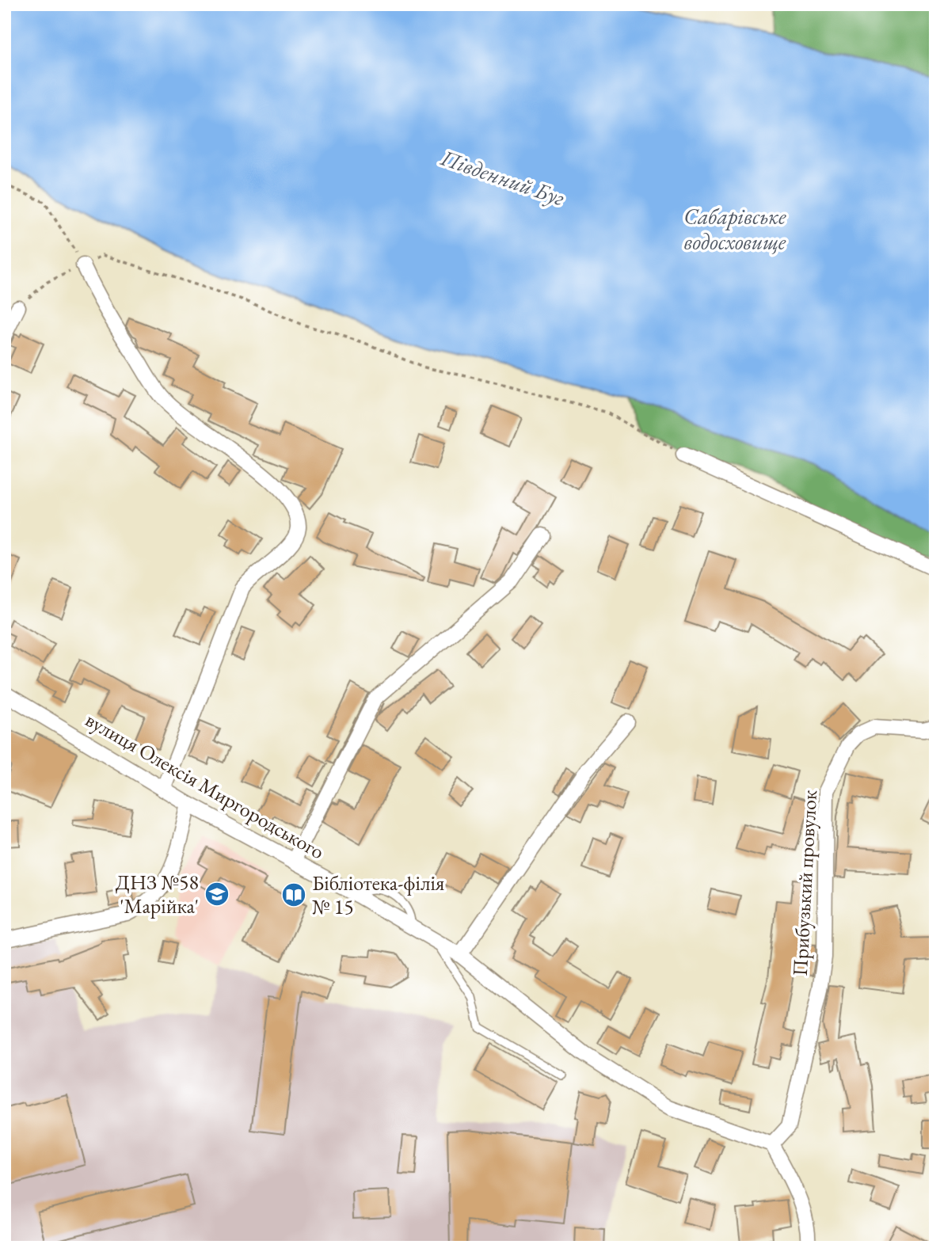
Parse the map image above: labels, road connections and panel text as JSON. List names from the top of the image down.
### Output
{
  "streets": {
    "street": ["вулиця Олексія Миргородського", "Прибузький провулок"]
  },
  "crossings": [
    ["вулиця Олексія Миргородського", "Прибузький провулок"]
  ],
  "water": ["Південний Буг", "Сабарівське водосховище"],
  "places": {
    "school or university": ["ДНЗ №58 'Марійка'"],
    "library": ["Бібліотека-філія № 15"]
  }
}
